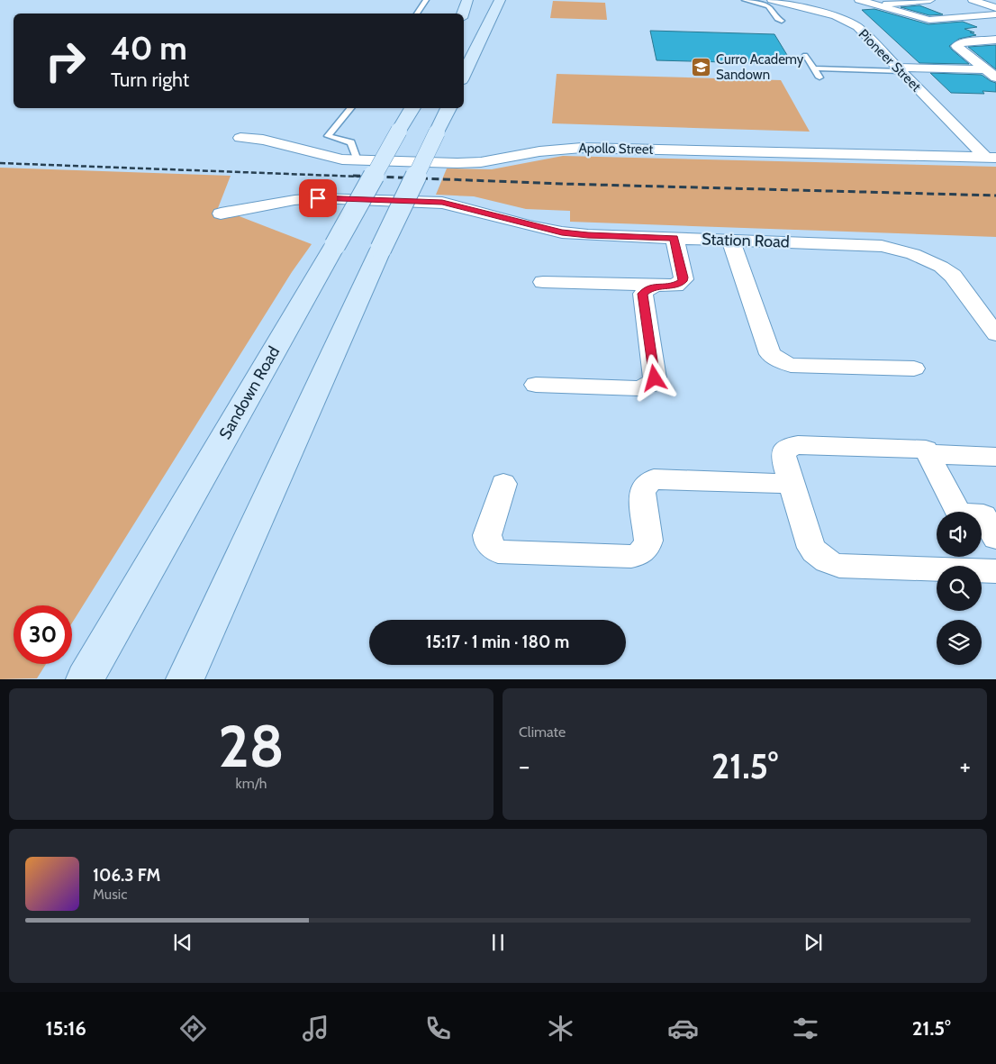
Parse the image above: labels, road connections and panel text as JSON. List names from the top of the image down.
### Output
{
  "streets": {
    "main road": ["Sandown Road"],
    "street": ["Pioneer Street", "Apollo Street", "Station Road"]
  },
  "crossings": [
    ["Pioneer Street", "Apollo Street"]
  ],
  "places": {
    "school or university": ["Curro Academy Sandown"]
  },
  "page": {
    "turn": ["40 m", "Turn right"],
    "limit": "30",
    "trip": "15:17 · 1 min · 180 m",
    "tile": [
      ["28", "km/h"],
      "Climate"
    ],
    "heat": ["−", "21.5°", "+"],
    "song": ["106.3 FM", "Music"],
    "tabs": ["15:16", "21.5°"]
  }
}
